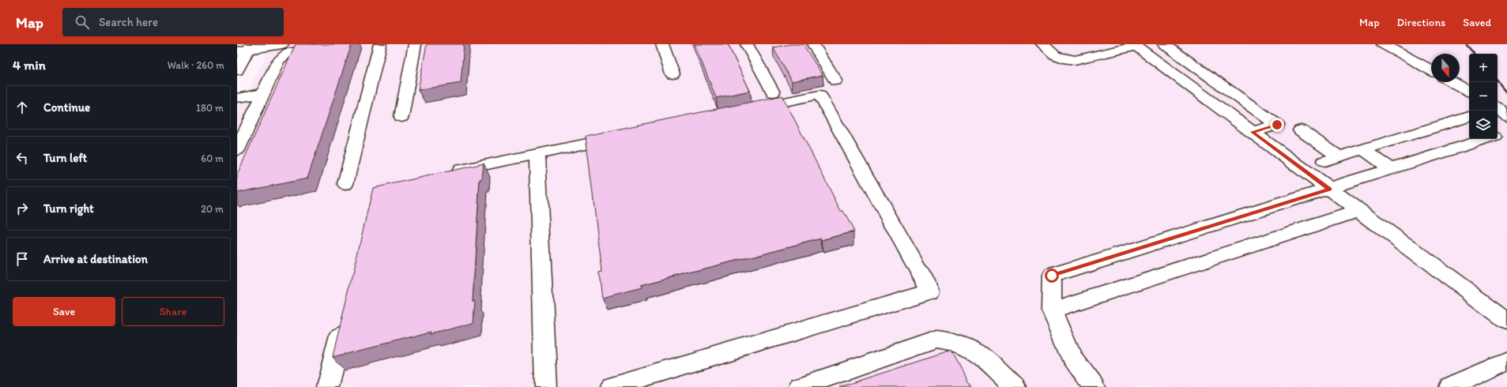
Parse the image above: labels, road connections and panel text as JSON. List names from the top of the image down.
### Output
{
  "north": "bottom",
  "page": {
    "header": "Map",
    "search": "Search here",
    "nav": ["Map", "Directions", "Saved"],
    "heading": ["4 min", "Walk · 260 m"],
    "map_buttons": ["+", "−"],
    "list": [
      ["Continue", "180 m"],
      ["Turn left", "60 m"],
      ["Turn right", "20 m"],
      "Arrive at destination"
    ],
    "buttons": ["Save", "Share"]
  }
}
